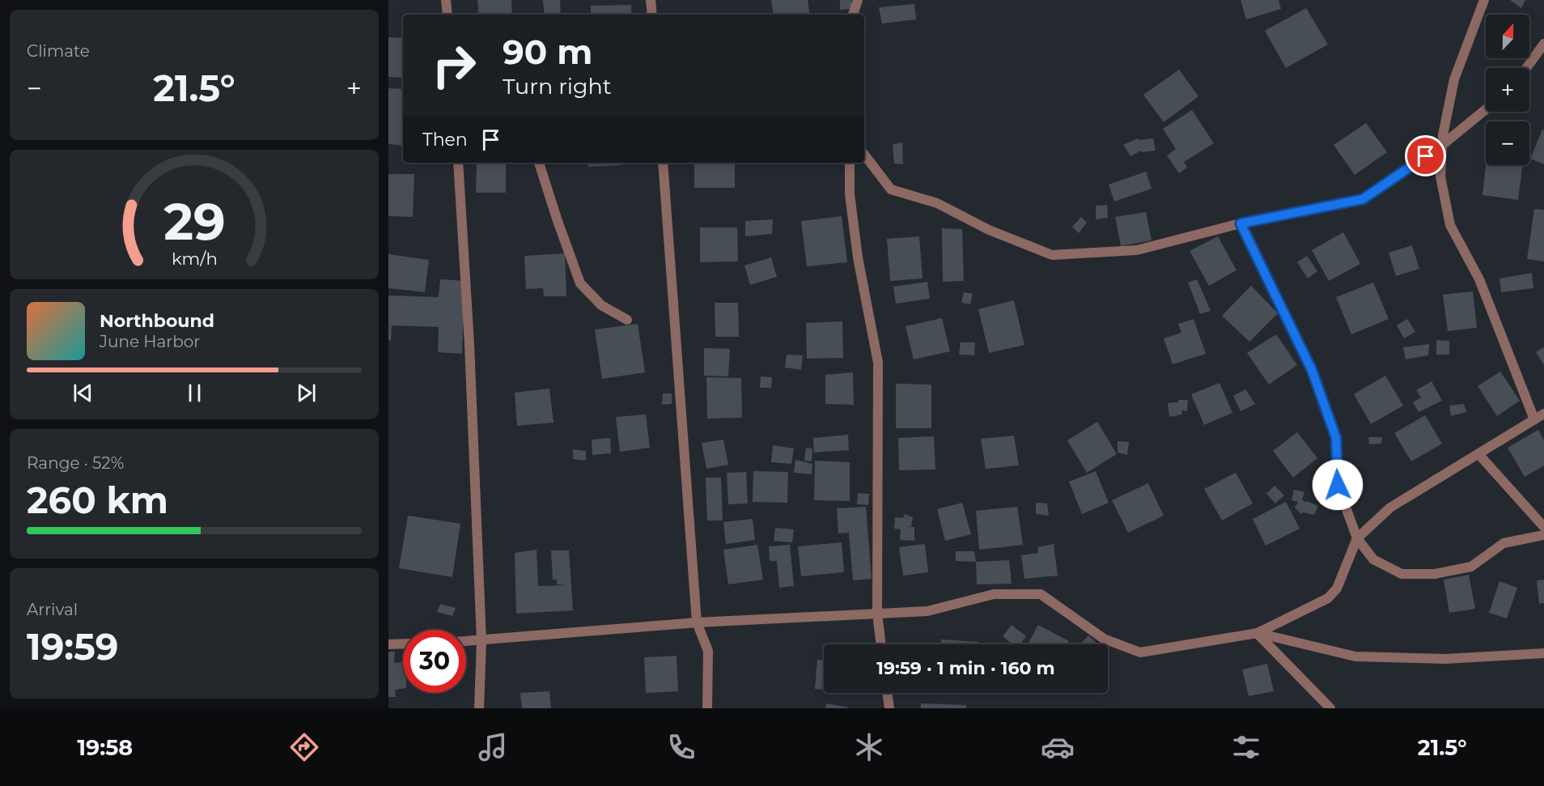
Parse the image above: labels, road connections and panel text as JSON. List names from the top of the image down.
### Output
{
  "north": "top",
  "page": {
    "tile": [
      "Climate",
      ["Range · 52%", "260 km"],
      ["Arrival", "19:59"]
    ],
    "map_buttons": ["+", "−"],
    "turn": ["90 m", "Turn right"],
    "heat": ["−", "21.5°", "+"],
    "then": "Then",
    "song": ["Northbound", "June Harbor"],
    "limit": "30",
    "trip": "19:59 · 1 min · 160 m",
    "tabs": ["19:58", "21.5°"],
    "gauge": ["29", "km/h"]
  }
}
